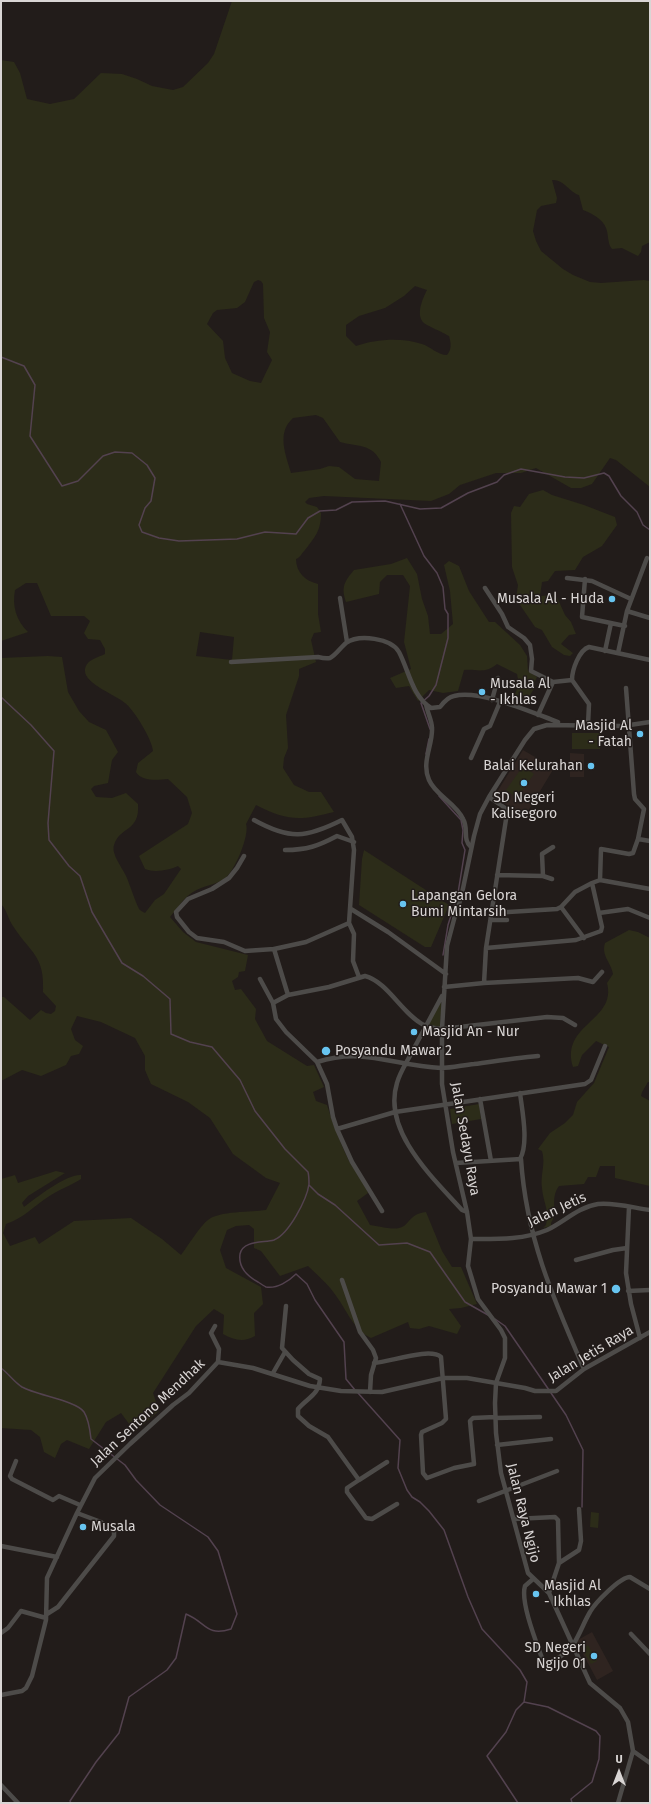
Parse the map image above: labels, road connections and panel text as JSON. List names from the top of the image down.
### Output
{
  "streets": {
    "street": [
      "Jalan Sedayu Raya",
      "Jalan Jetis",
      "Jalan Jetis Raya",
      "Jalan Sentono Mendhak",
      "Jalan Raya Ngijo"
    ]
  },
  "crossings": [
    ["Jalan Sedayu Raya", "Jalan Jetis"],
    ["Jalan Sedayu Raya", "Jalan Jetis Raya"],
    ["Jalan Sedayu Raya", "Jalan Raya Ngijo"],
    ["Jalan Jetis Raya", "Jalan Sentono Mendhak"],
    ["Jalan Jetis Raya", "Jalan Raya Ngijo"]
  ],
  "places": [
    "Musala Al - Huda",
    "Musala Al - Ikhlas",
    "Masjid Al - Fatah",
    "Balai Kelurahan",
    "SD Negeri Kalisegoro",
    "Lapangan Gelora Bumi Mintarsih",
    "Masjid An - Nur",
    "Posyandu Mawar 2",
    "Posyandu Mawar 1",
    "Musala",
    "Masjid Al - Ikhlas",
    "SD Negeri Ngijo 01"
  ],
  "north": "top"
}
